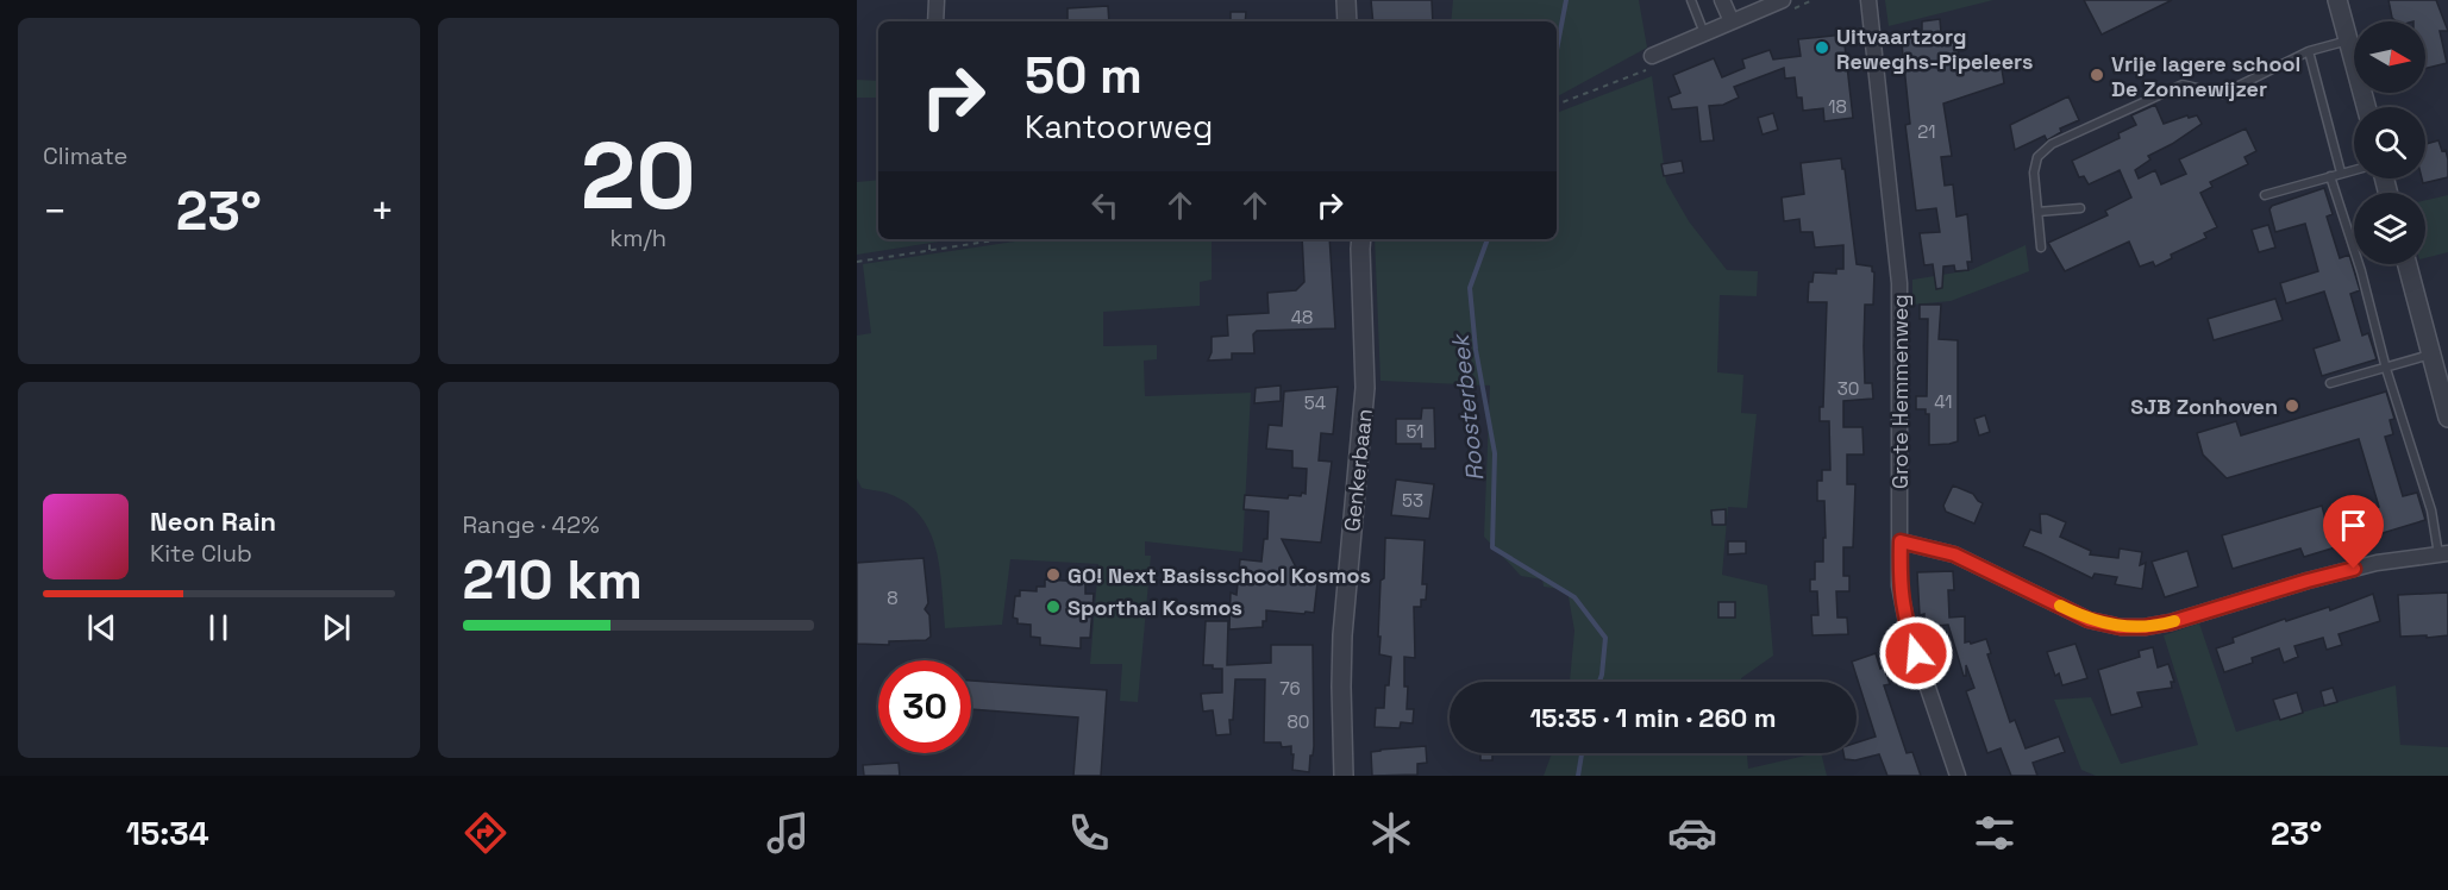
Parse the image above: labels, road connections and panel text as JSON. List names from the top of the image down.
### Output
{
  "streets": {
    "street": ["Grote Hemmenweg", "Genkerbaan"]
  },
  "water": ["Roosterbeek"],
  "places": [
    "Uitvaartzorg Reweghs-Pipeleers",
    "Vrije lagere school De Zonnewijzer",
    "SJB Zonhoven",
    "GO! Next Basisschool Kosmos",
    "Sporthal Kosmos"
  ],
  "house_numbers": [
    "18",
    "21",
    "48",
    "30",
    "41",
    "54",
    "51",
    "53",
    "8",
    "76",
    "80"
  ],
  "north": "right",
  "page": {
    "tile": [
      "Climate",
      ["20", "km/h"],
      ["Range · 42%", "210 km"]
    ],
    "turn": ["50 m", "Kantoorweg"],
    "heat": ["−", "23°", "+"],
    "song": ["Neon Rain", "Kite Club"],
    "limit": "30",
    "trip": "15:35 · 1 min · 260 m",
    "tabs": ["15:34", "23°"]
  }
}
